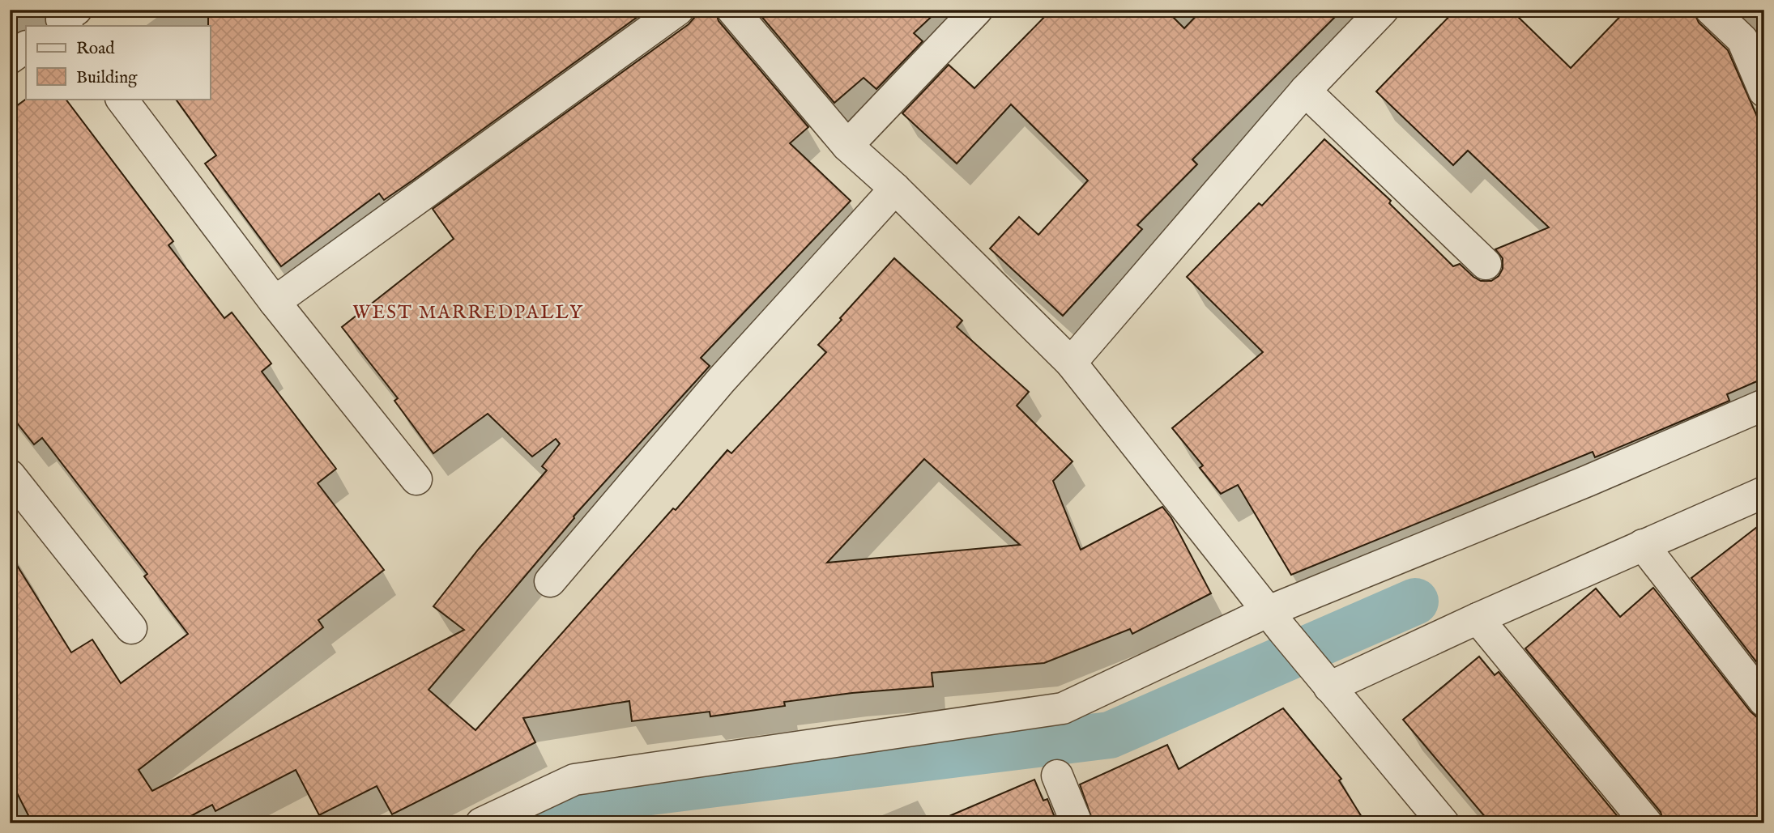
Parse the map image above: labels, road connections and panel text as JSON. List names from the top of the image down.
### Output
{
  "districts": ["WEST MARREDPALLY"],
  "legend": ["Road", "Building"]
}
